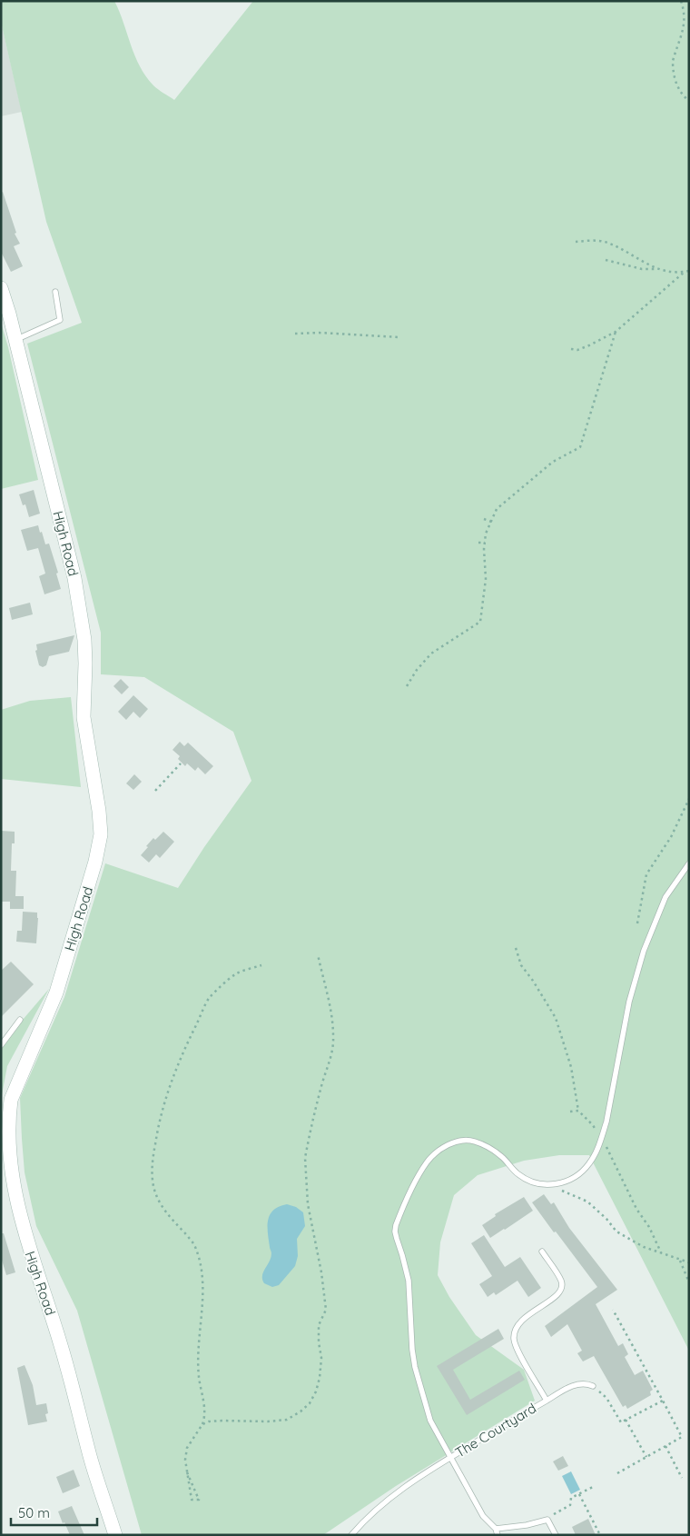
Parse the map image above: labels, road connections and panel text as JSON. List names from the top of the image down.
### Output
{
  "streets": {
    "main road": ["High Road"],
    "lane": ["The Courtyard"]
  },
  "scale_bar": "50 m"
}
